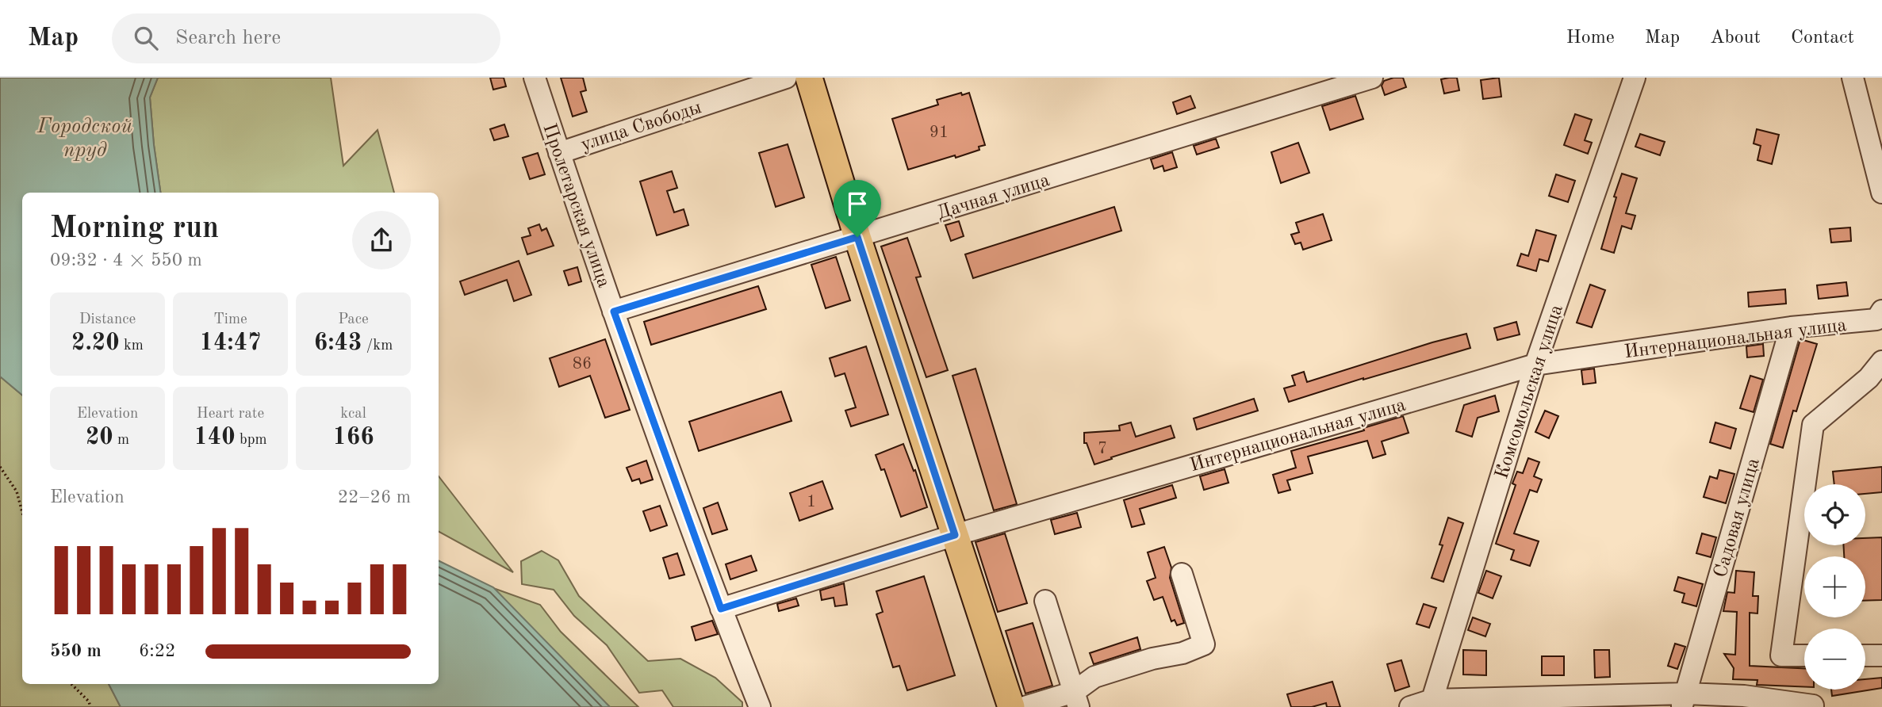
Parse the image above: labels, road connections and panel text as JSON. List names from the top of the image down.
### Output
{
  "streets": {
    "street": [
      "улица Свободы",
      "Дачная улица",
      "Пролетарская улица",
      "Интернациональная улица",
      "Комсомольская улица",
      "Садовая улица"
    ]
  },
  "crossings": [
    ["улица Свободы", "Пролетарская улица"],
    ["Дачная улица", "Пролетарская улица"],
    ["Пролетарская улица", "Интернациональная улица"],
    ["Интернациональная улица", "Комсомольская улица"],
    ["Интернациональная улица", "Садовая улица"]
  ],
  "water": ["Городской пруд"],
  "house_numbers": [
    "91",
    "86",
    "7",
    "1"
  ],
  "page": {
    "header": "Map",
    "search": "Search here",
    "nav": [
      "Home",
      "Map",
      "About",
      "Contact"
    ],
    "heading": ["Morning run", "09:32 · 4 × 550 m"],
    "stats": [
      ["Distance", "2.20 km"],
      ["Time", "14:47"],
      ["Pace", "6:43 /km"],
      ["Elevation", "20 m"],
      ["Heart rate", "140 bpm"],
      ["kcal", "166"]
    ],
    "chart": ["Elevation", "22–26 m"],
    "map_buttons": ["+", "−"],
    "list": [
      {
        "name": "550 m",
        "note": "6:22"
      }
    ]
  }
}
